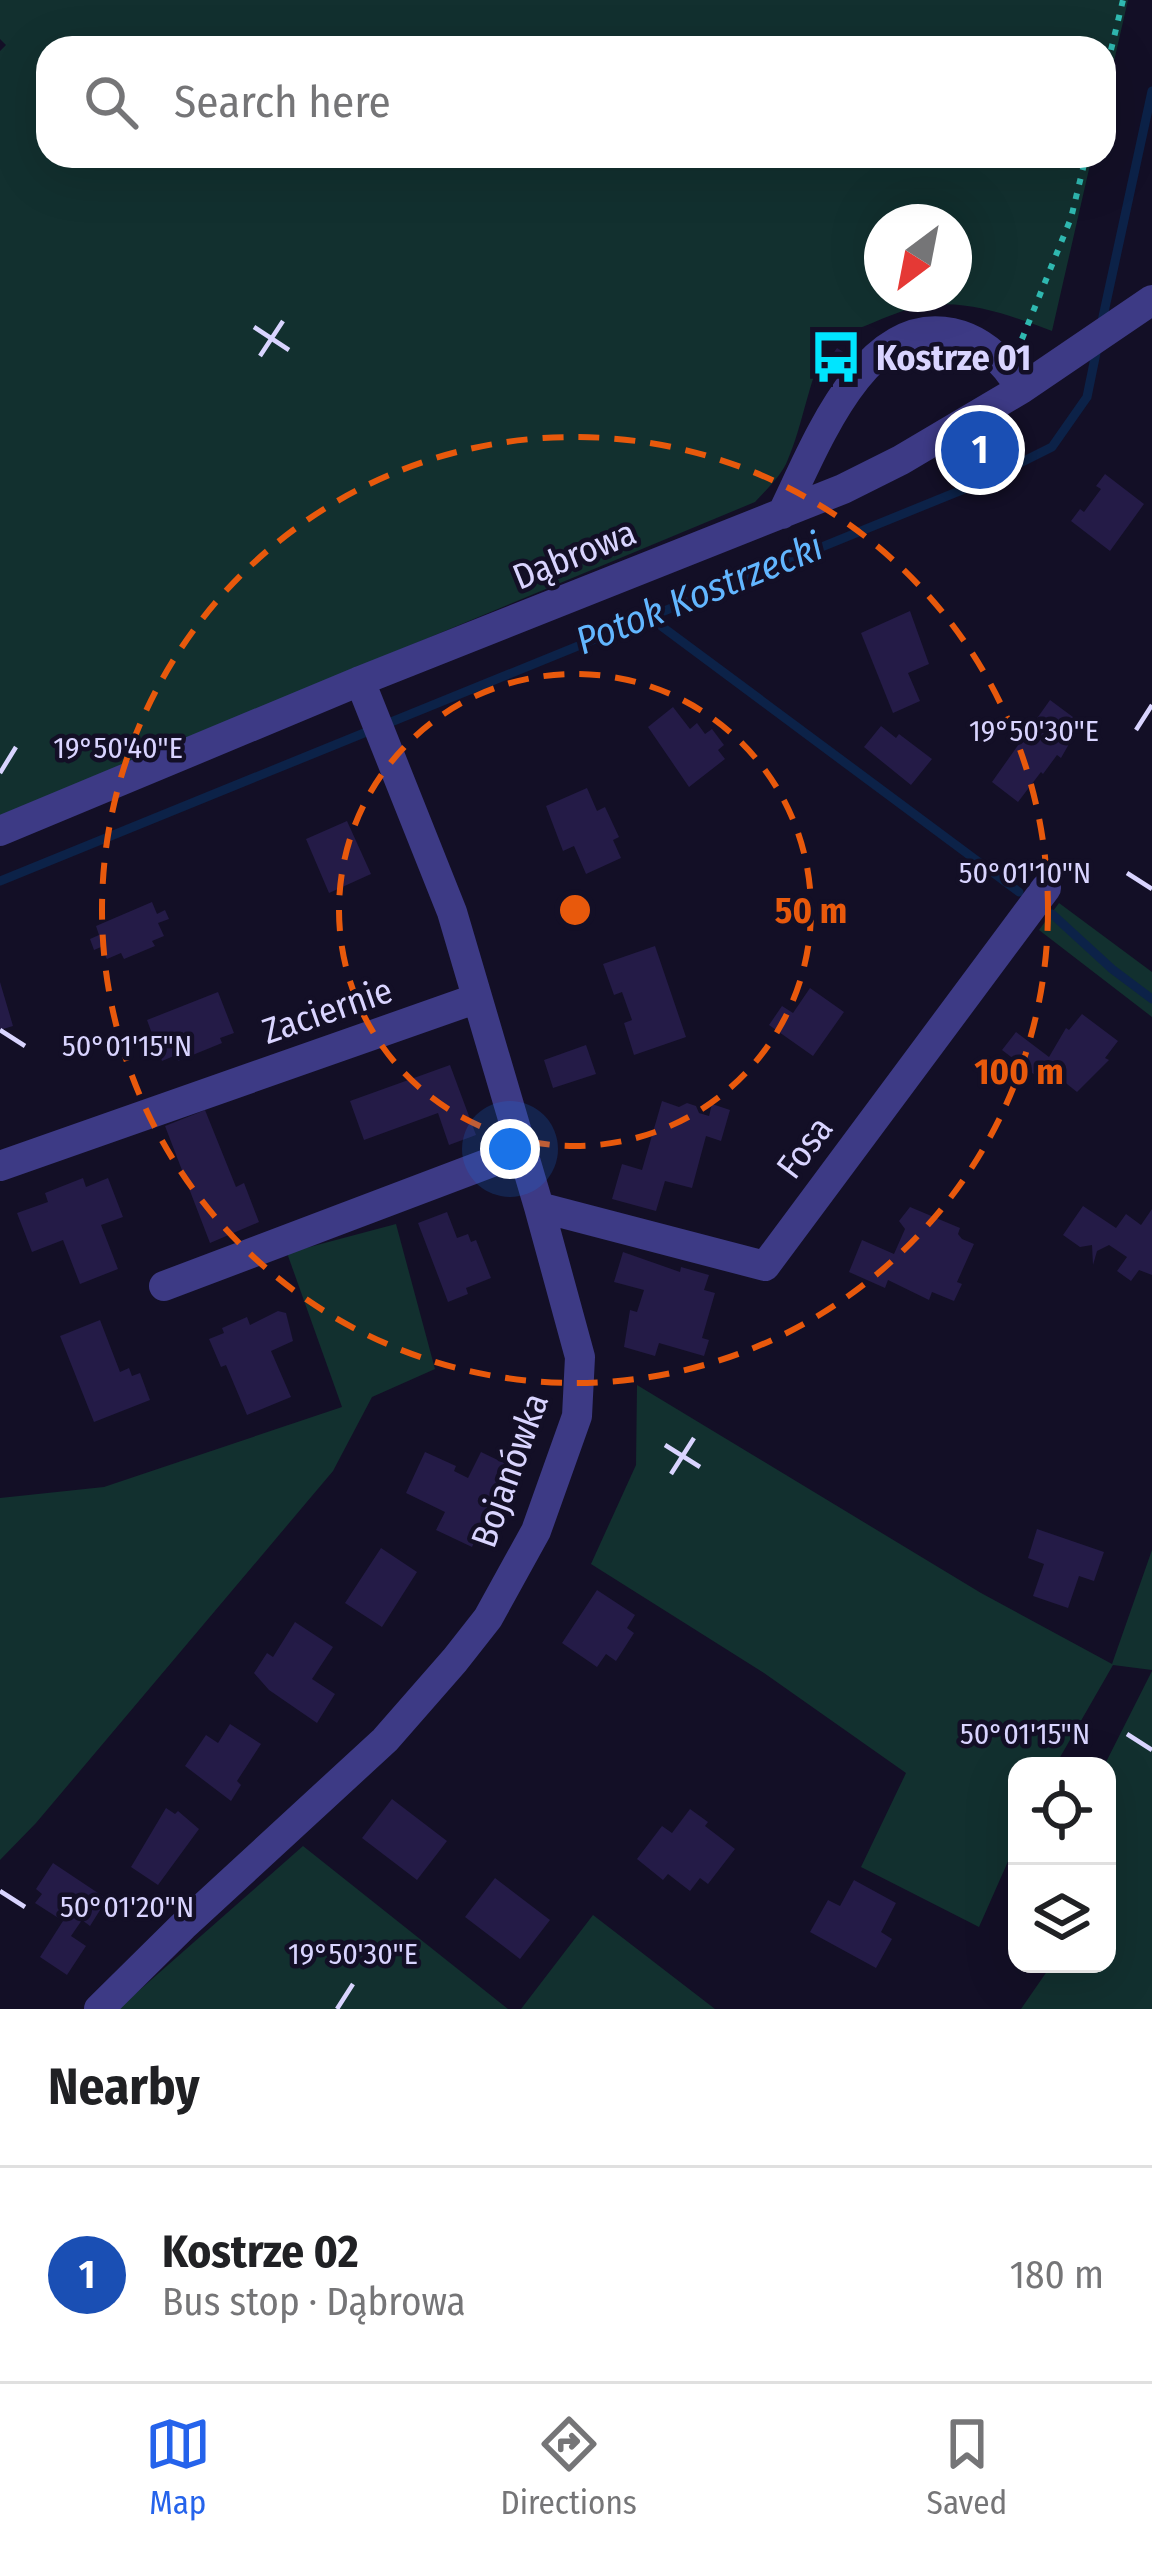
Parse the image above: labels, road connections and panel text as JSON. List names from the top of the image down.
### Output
{
  "streets": {
    "street": [
      "Dąbrowa",
      "Zaciernie",
      "Fosa",
      "Bojanówka"
    ]
  },
  "crossings": [
    ["Dąbrowa", "Bojanówka"],
    ["Zaciernie", "Bojanówka"],
    ["Fosa", "Bojanówka"]
  ],
  "water": ["Potok Kostrzecki"],
  "places": {
    "bus stop": ["Kostrze 01"]
  },
  "north": "bottom left",
  "page": {
    "search": "Search here",
    "pins": "1",
    "heading": "Nearby",
    "list": [
      {
        "mark": "1",
        "name": "Kostrze 02",
        "note": "Bus stop · Dąbrowa",
        "value": "180 m"
      }
    ],
    "nav": ["Map", "Directions", "Saved"]
  },
  "coordinates": [
    "19°50'30\"E",
    "19°50'40\"E",
    "50°01'10\"N",
    "50°01'15\"N",
    "50°01'20\"N"
  ],
  "rings": ["50 m", "100 m"]
}
